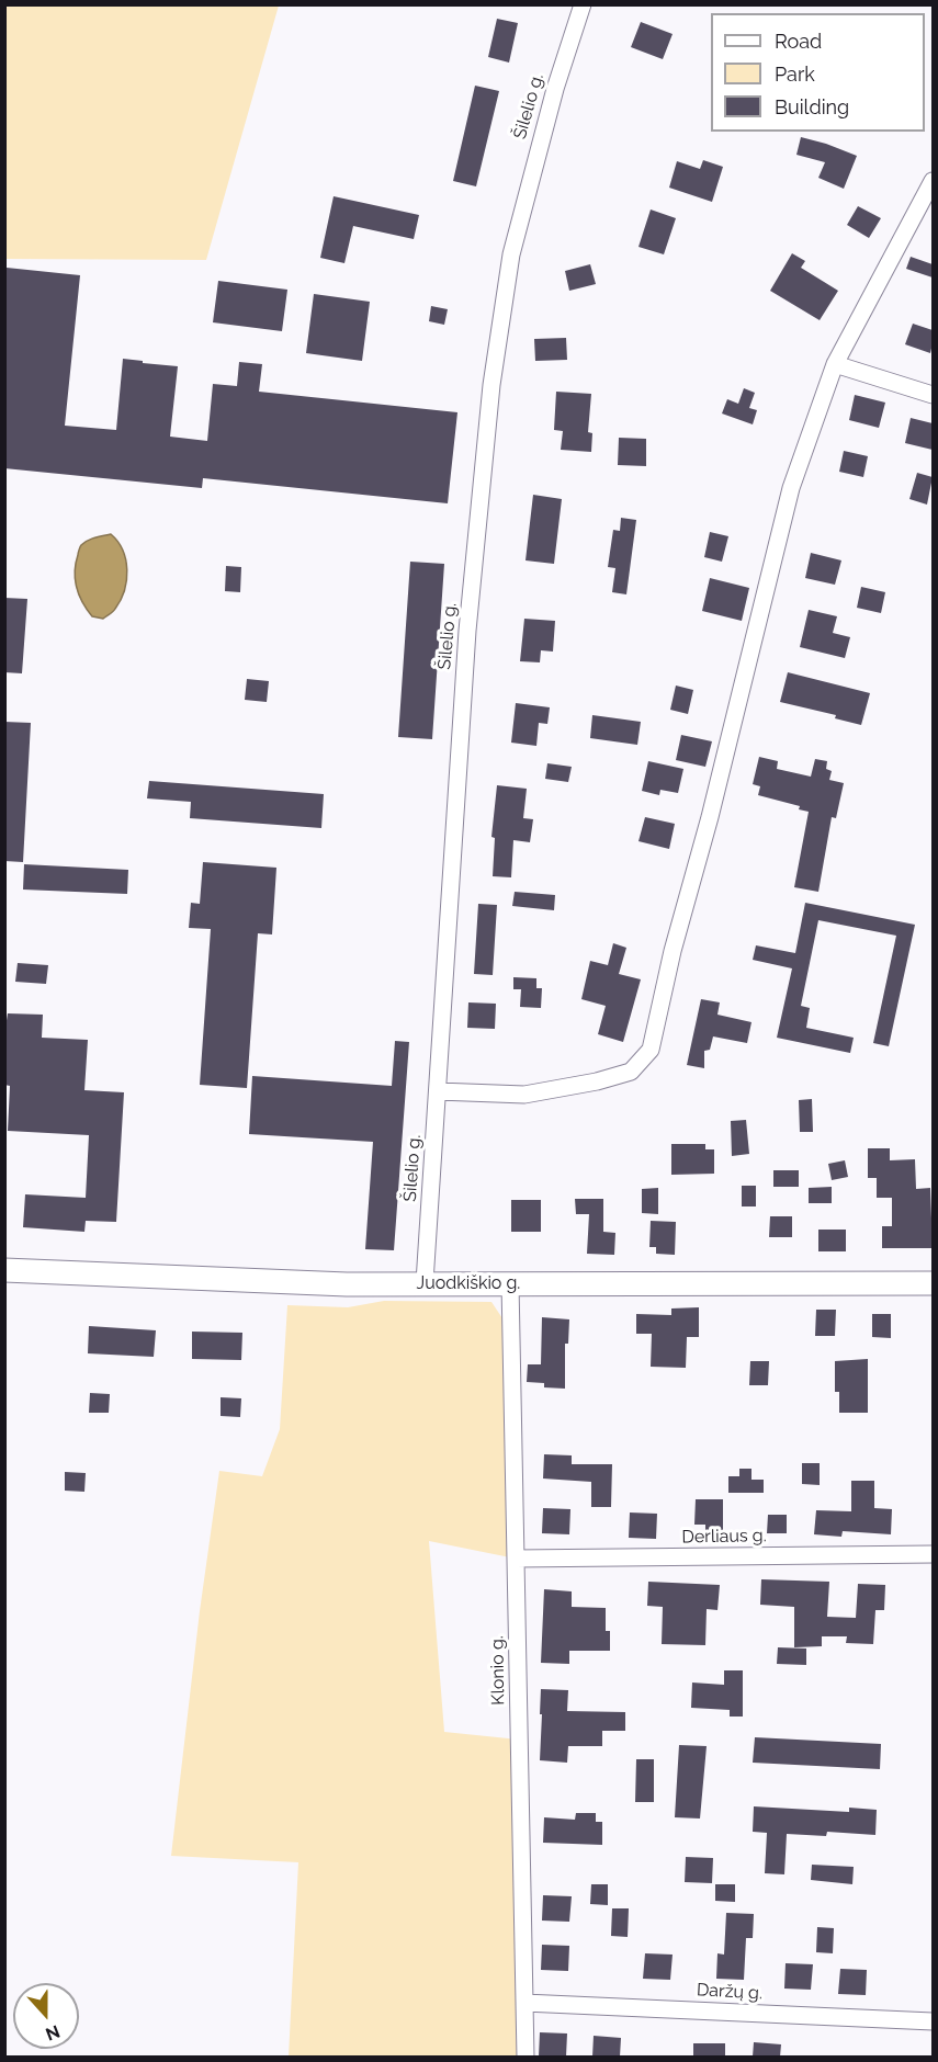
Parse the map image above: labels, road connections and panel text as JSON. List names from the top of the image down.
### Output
{
  "streets": {
    "street": [
      "Šilelio g.",
      "Juodkiškio g.",
      "Derliaus g.",
      "Klonio g.",
      "Daržų g."
    ]
  },
  "crossings": [
    ["Šilelio g.", "Juodkiškio g."],
    ["Juodkiškio g.", "Klonio g."],
    ["Derliaus g.", "Klonio g."],
    ["Klonio g.", "Daržų g."]
  ],
  "legend": ["Road", "Park", "Building"],
  "north": "bottom"
}
